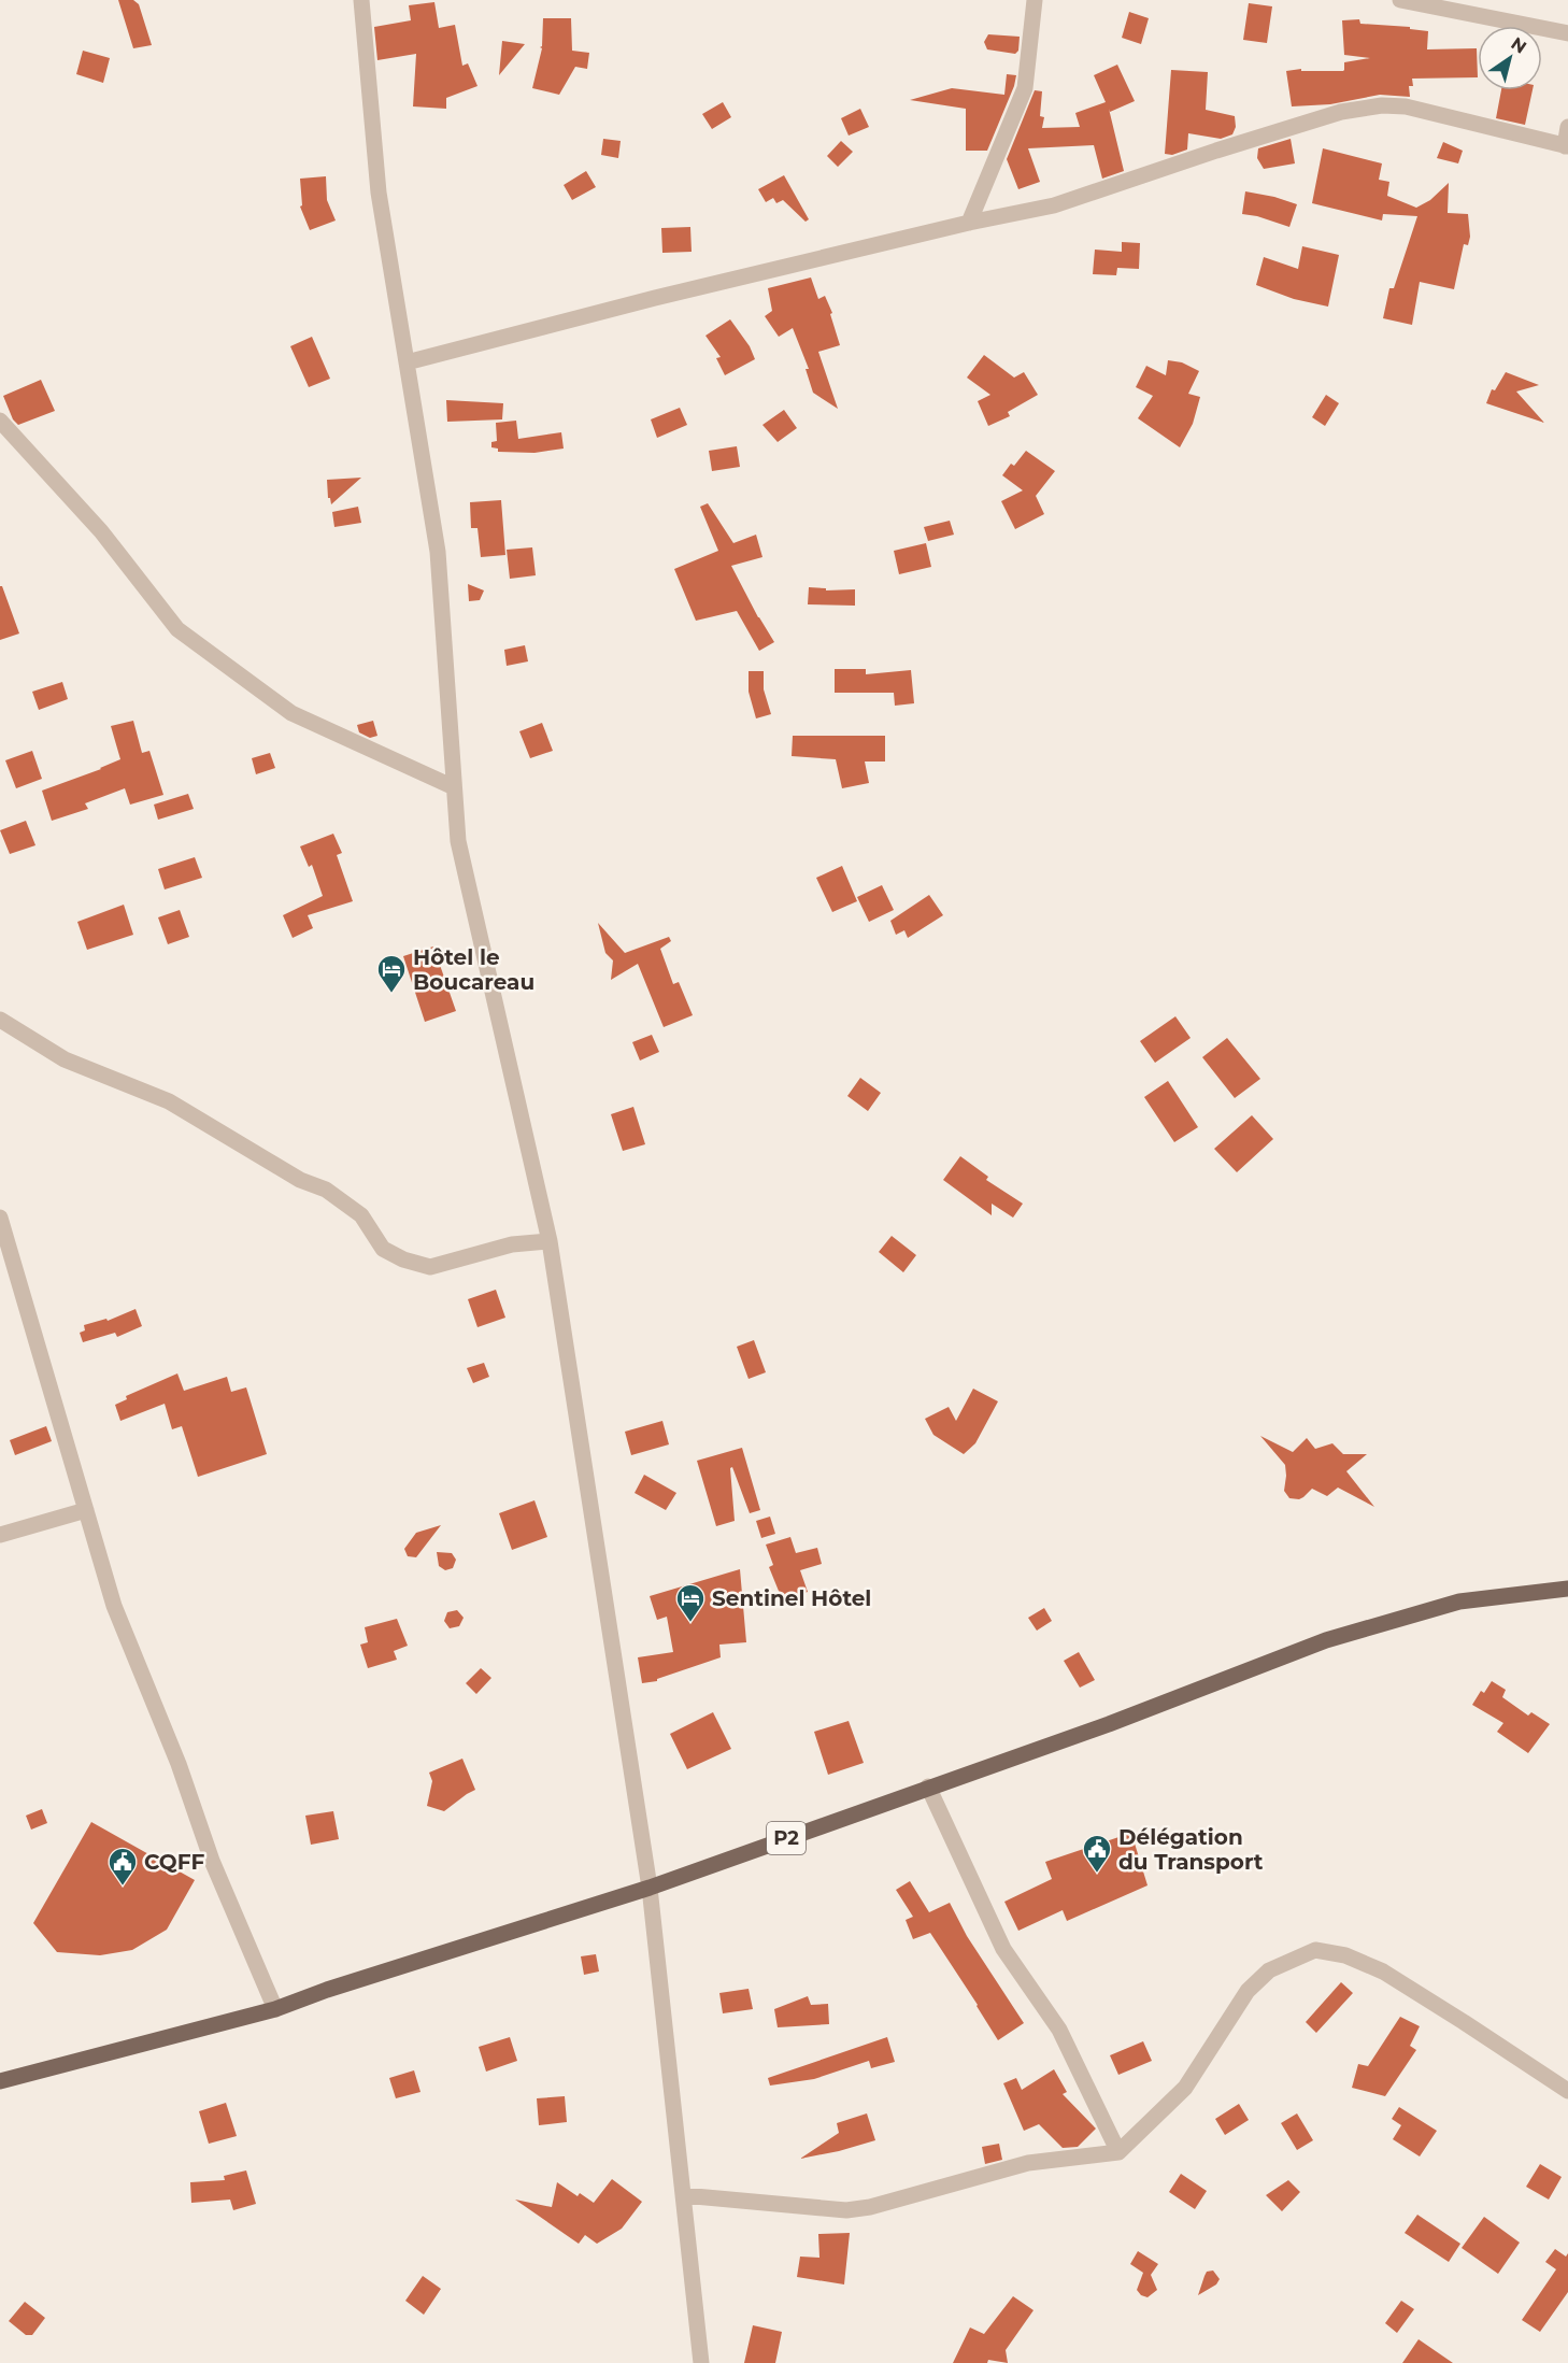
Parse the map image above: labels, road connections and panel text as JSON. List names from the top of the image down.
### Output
{
  "streets": {
    "main road": ["P2"]
  },
  "places": {
    "hotel": ["Hôtel le Boucareau", "Sentinel Hôtel"],
    "public building": ["Délégation du Transport", "CQFF"]
  },
  "north": "top right"
}
